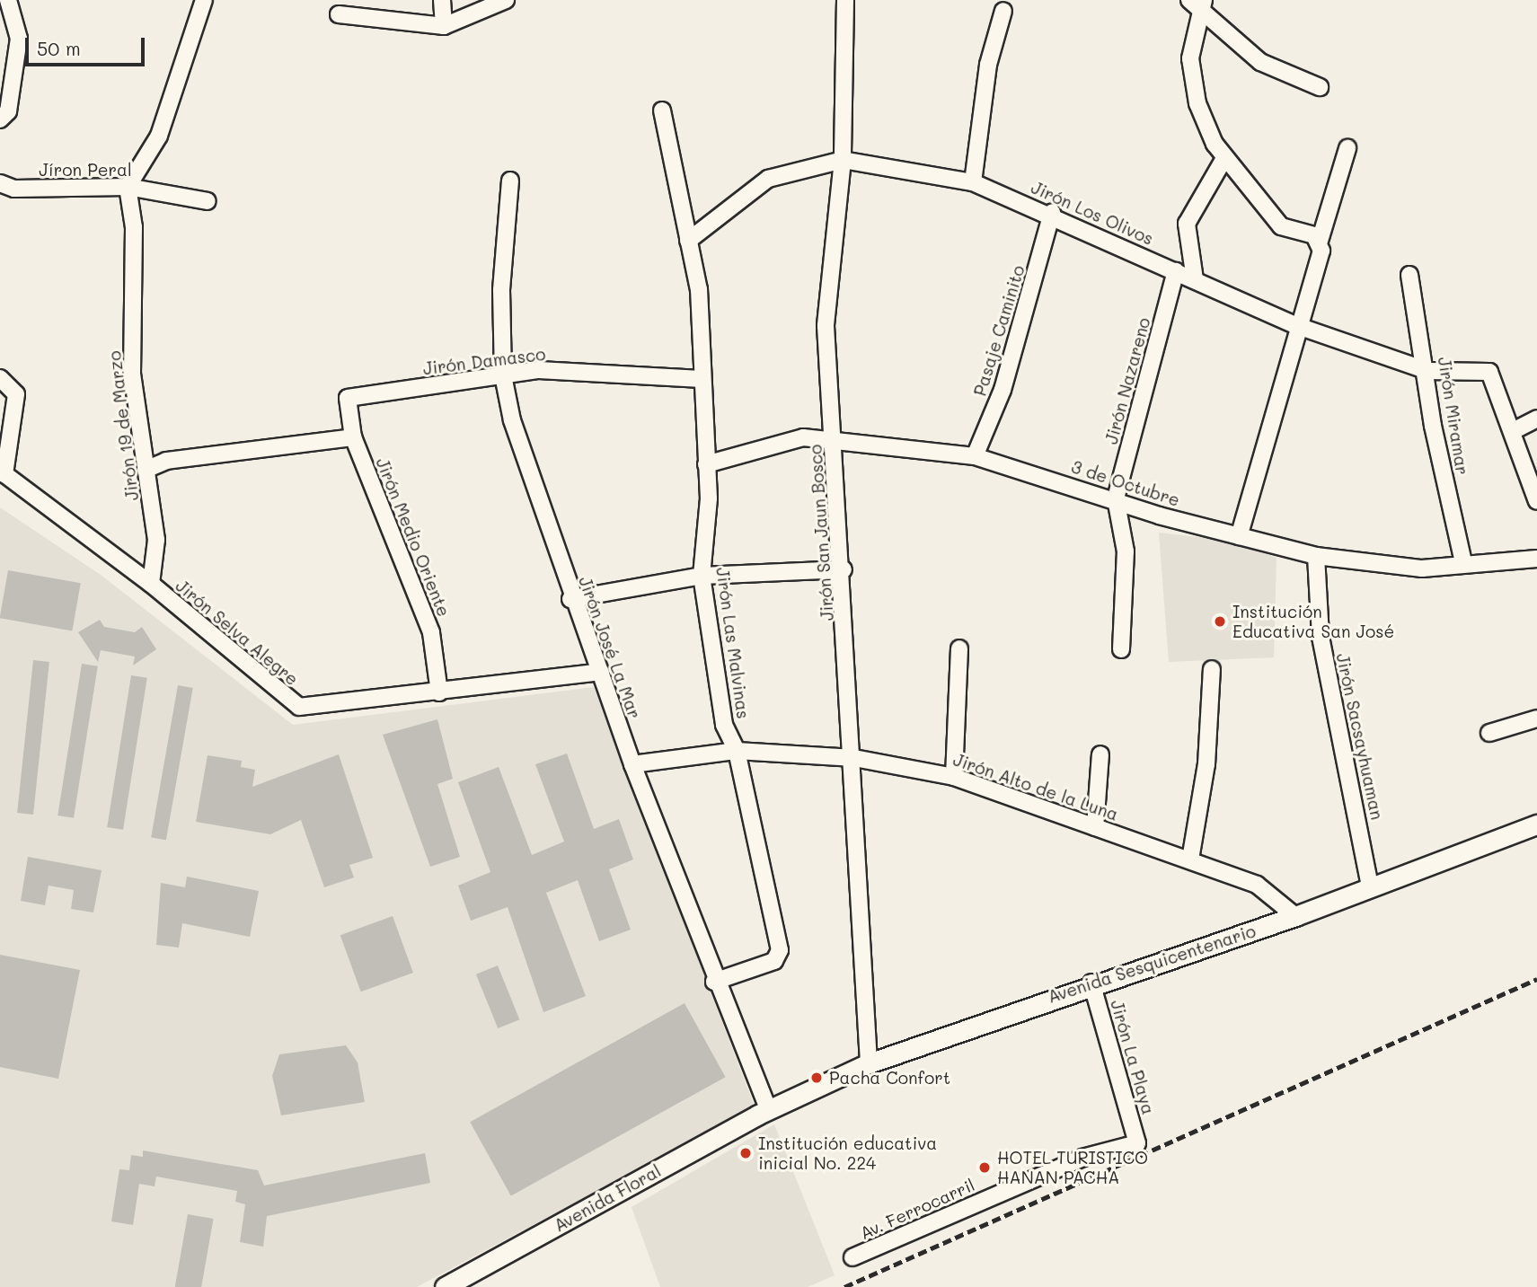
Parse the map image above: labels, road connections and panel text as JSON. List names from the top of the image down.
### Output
{
  "streets": {
    "street": [
      "Jíron Peral",
      "Jirón Los Olivos",
      "Pasaje Caminito",
      "Jirón Damasco",
      "Jirón Nazareno",
      "Jirón Miramar",
      "Jirón 19 de Marzo",
      "3 de Octubre",
      "Jirón San Jaun Bosco",
      "Jirón Medio Oriente",
      "Jirón Selva Alegre",
      "Jirón Las Malvinas",
      "Jirón José La Mar",
      "Jirón Sacsayhuaman",
      "Jirón Alto de la Luna",
      "Avenida Sesquicentenario",
      "Jirón La Playa",
      "Avenida Floral",
      "Av. Ferrocarril"
    ]
  },
  "crossings": [
    ["Jíron Peral", "Jirón 19 de Marzo"],
    ["Jirón Los Olivos", "Pasaje Caminito"],
    ["Jirón Los Olivos", "Jirón Nazareno"],
    ["Jirón Los Olivos", "Jirón Miramar"],
    ["Jirón Los Olivos", "Jirón San Jaun Bosco"],
    ["Jirón Los Olivos", "Jirón Las Malvinas"],
    ["Pasaje Caminito", "3 de Octubre"],
    ["Jirón Damasco", "Jirón Medio Oriente"],
    ["Jirón Damasco", "Jirón Las Malvinas"],
    ["Jirón Damasco", "Jirón José La Mar"],
    ["Jirón Nazareno", "3 de Octubre"],
    ["Jirón Miramar", "3 de Octubre"],
    ["Jirón 19 de Marzo", "Jirón Selva Alegre"],
    ["3 de Octubre", "Jirón San Jaun Bosco"],
    ["3 de Octubre", "Jirón Las Malvinas"],
    ["3 de Octubre", "Jirón Sacsayhuaman"],
    ["Jirón San Jaun Bosco", "Jirón Alto de la Luna"],
    ["Jirón San Jaun Bosco", "Avenida Sesquicentenario"],
    ["Jirón Medio Oriente", "Jirón Selva Alegre"],
    ["Jirón Selva Alegre", "Jirón José La Mar"],
    ["Jirón Las Malvinas", "Jirón José La Mar"],
    ["Jirón Las Malvinas", "Jirón Alto de la Luna"],
    ["Jirón José La Mar", "Jirón Alto de la Luna"],
    ["Jirón José La Mar", "Avenida Sesquicentenario"],
    ["Jirón José La Mar", "Avenida Floral"],
    ["Jirón Sacsayhuaman", "Avenida Sesquicentenario"],
    ["Jirón Alto de la Luna", "Avenida Sesquicentenario"],
    ["Avenida Sesquicentenario", "Jirón La Playa"],
    ["Avenida Sesquicentenario", "Avenida Floral"],
    ["Jirón La Playa", "Av. Ferrocarril"]
  ],
  "places": [
    "Institución Educativa San José",
    "Pacha Confort",
    "Institución educativa inicial No. 224",
    "HOTEL TURISTICO HANAN PACHA"
  ],
  "scale_bar": "50 m"
}
